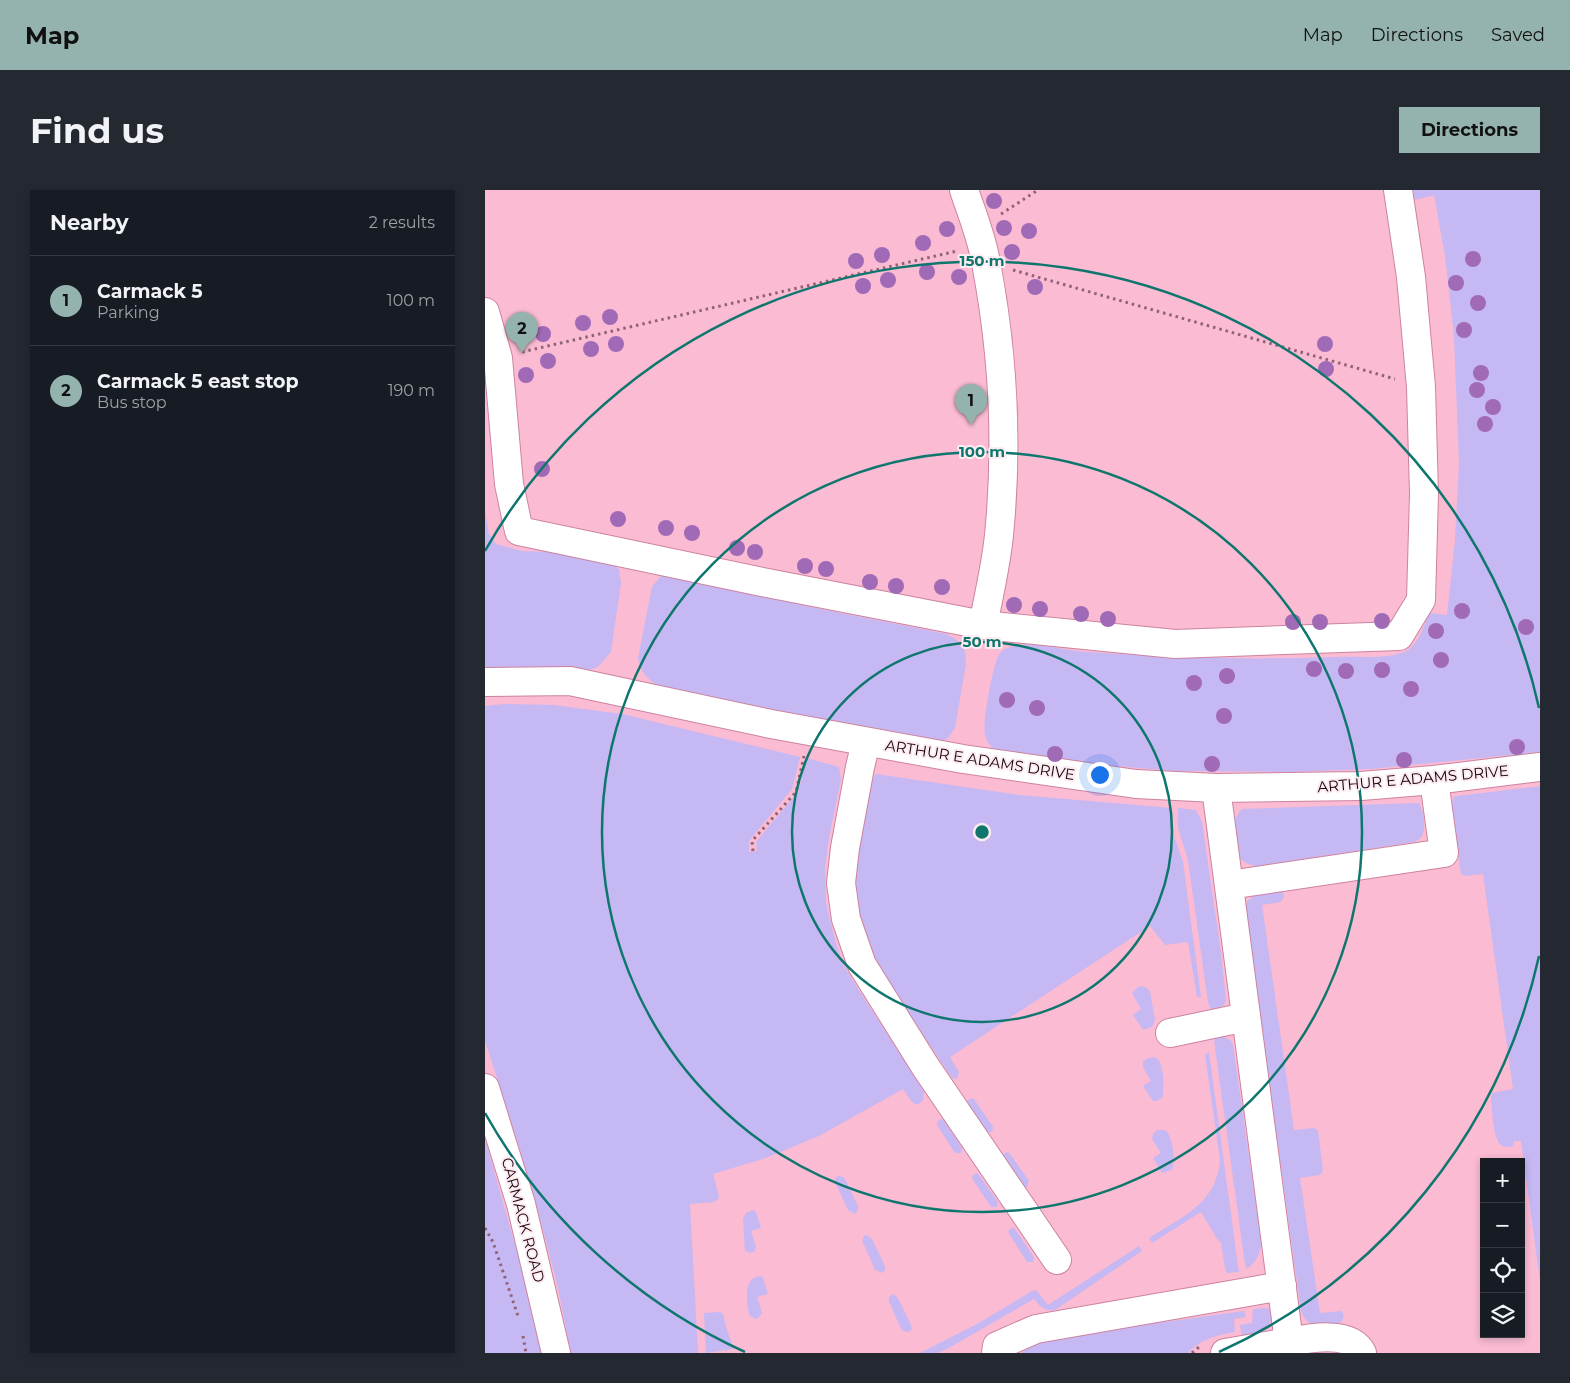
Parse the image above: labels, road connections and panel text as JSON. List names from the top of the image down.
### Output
{
  "streets": {
    "street": ["ARTHUR E ADAMS DRIVE", "CARMACK ROAD"]
  },
  "page": {
    "header": "Map",
    "nav": ["Map", "Directions", "Saved"],
    "buttons": "Directions",
    "title": "Find us",
    "heading": ["Nearby", "2 results"],
    "list": [
      {
        "mark": "1",
        "name": "Carmack 5",
        "note": "Parking",
        "value": "100 m"
      },
      {
        "mark": "2",
        "name": "Carmack 5 east stop",
        "note": "Bus stop",
        "value": "190 m"
      }
    ],
    "pins": ["2", "1"],
    "map_buttons": ["+", "−"]
  },
  "rings": ["150 m", "100 m", "50 m"]
}
